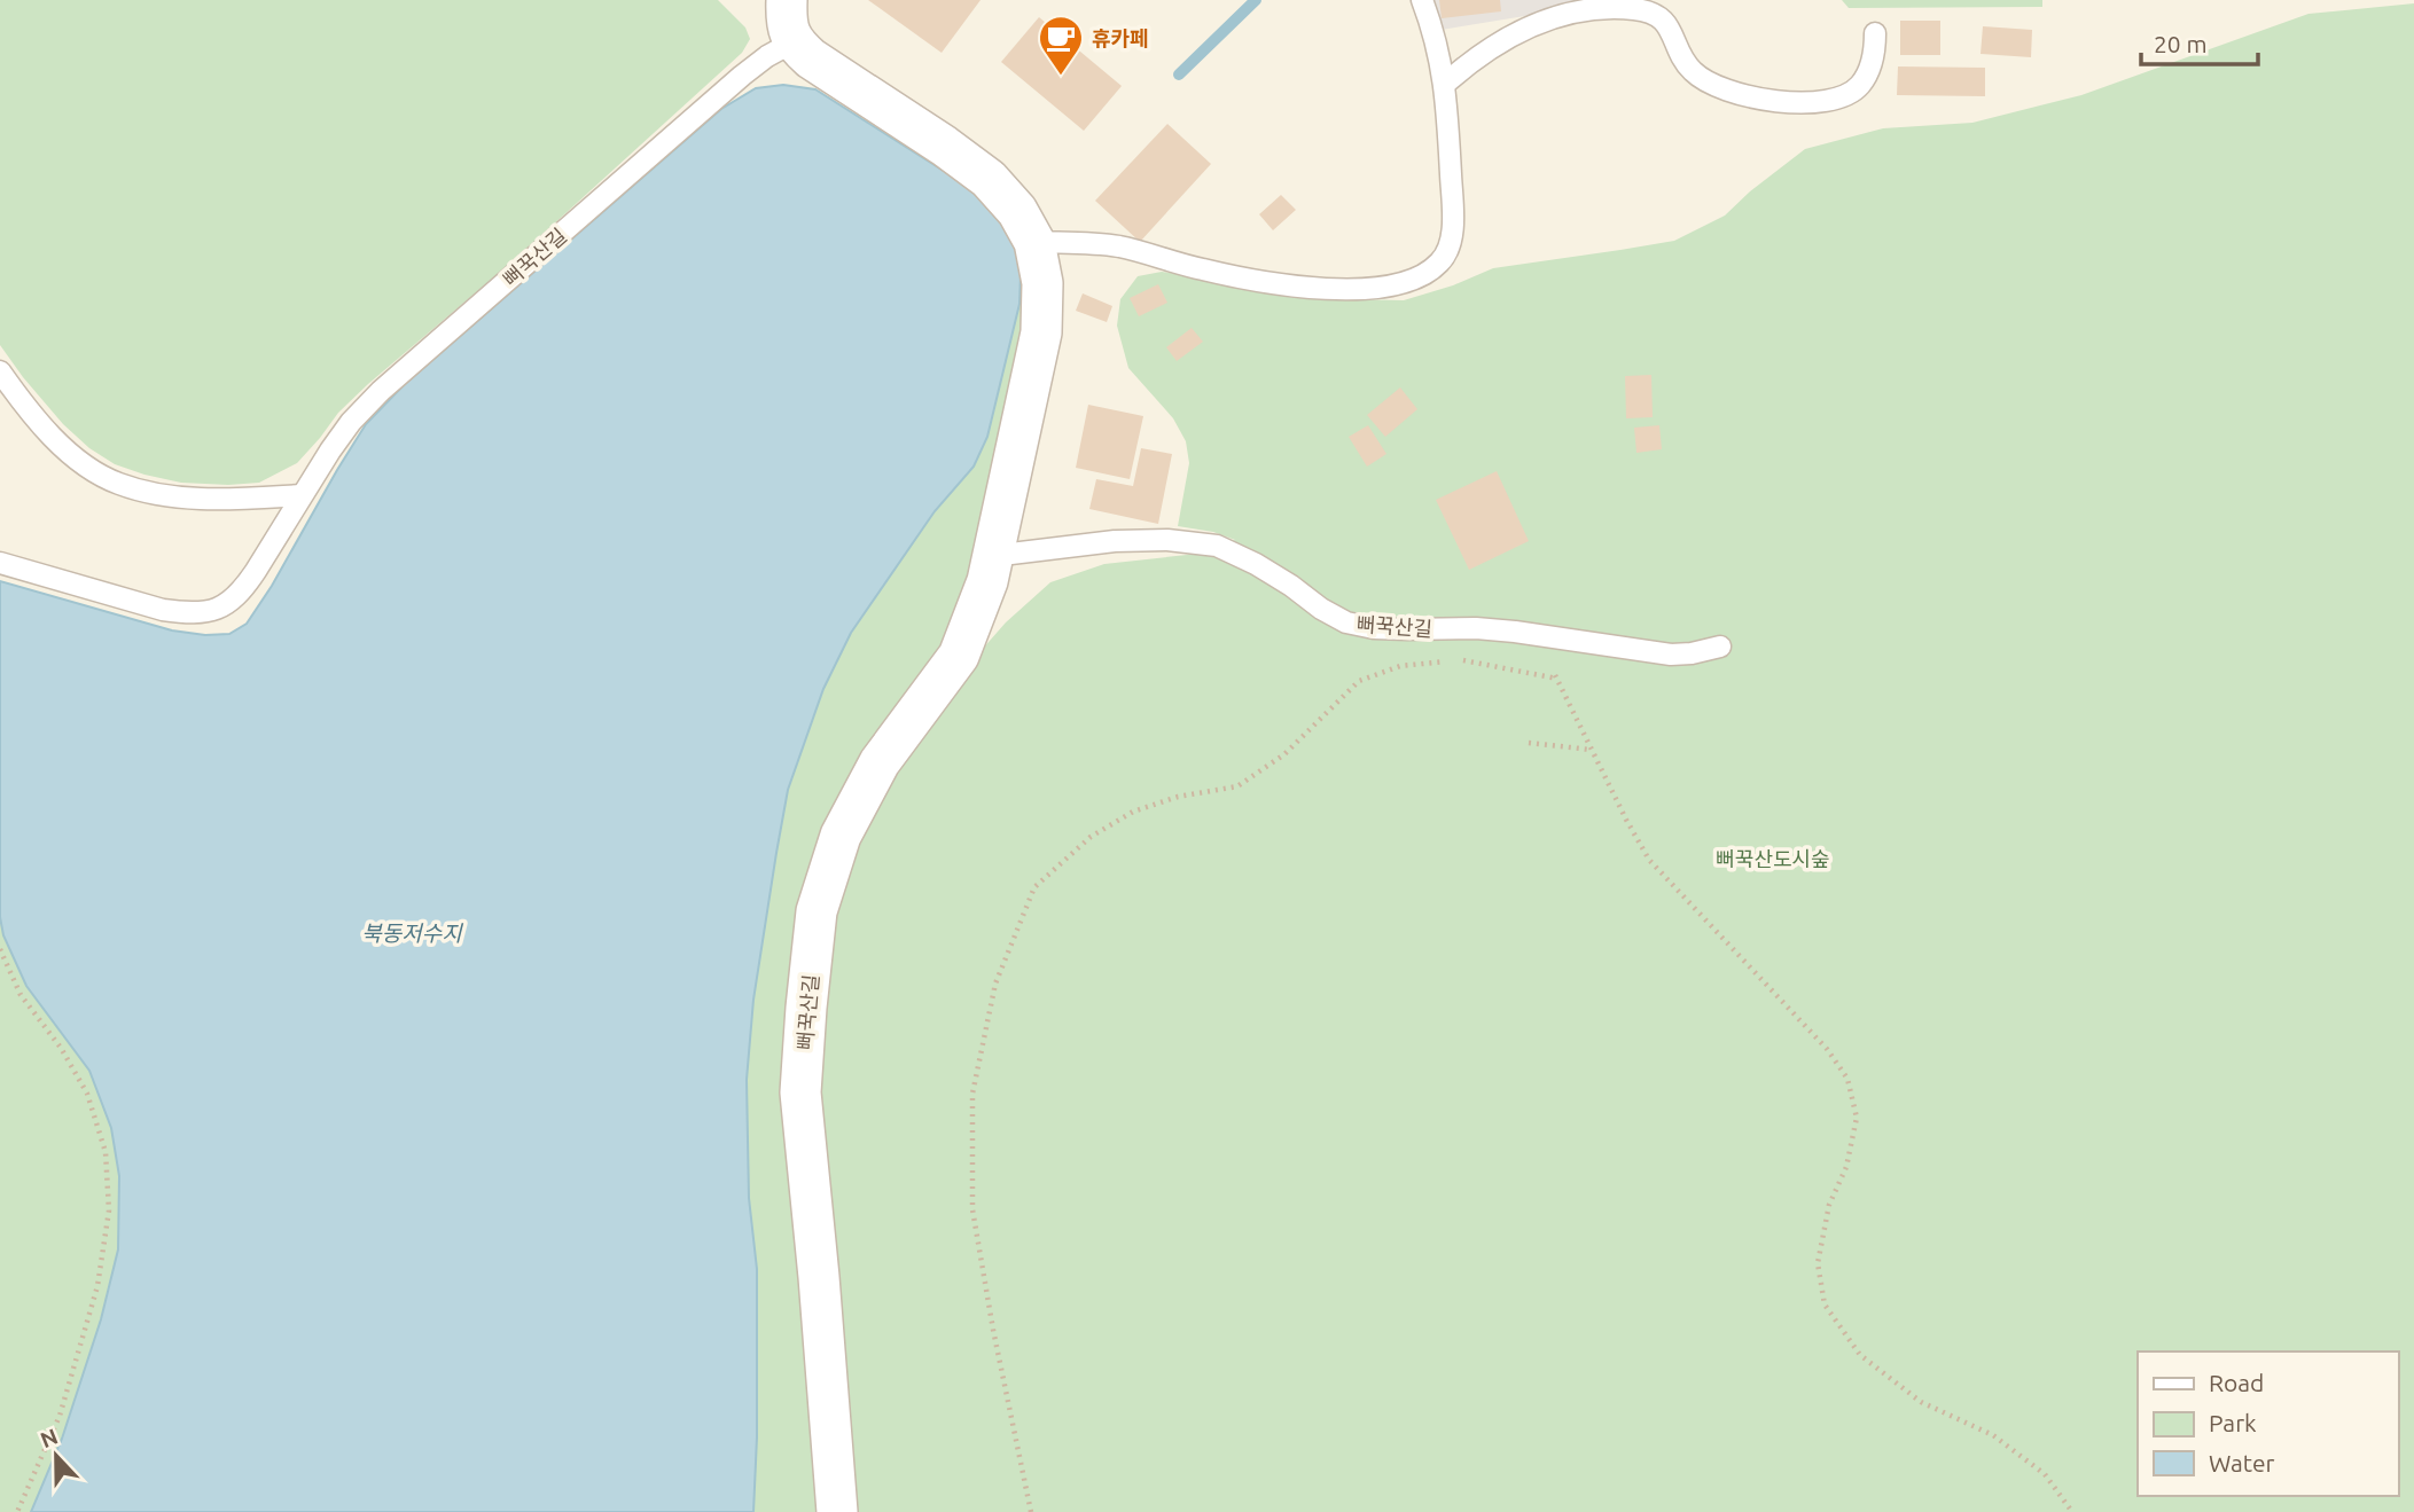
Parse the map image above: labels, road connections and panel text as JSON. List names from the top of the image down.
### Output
{
  "streets": {
    "street": ["뻐꾹산길"]
  },
  "water": ["북동저수지"],
  "parks": ["뻐꾹산도시숲"],
  "places": {
    "cafe": ["휴카페"]
  },
  "legend": ["Road", "Park", "Water"],
  "scale_bar": "20 m",
  "north": "top"
}
